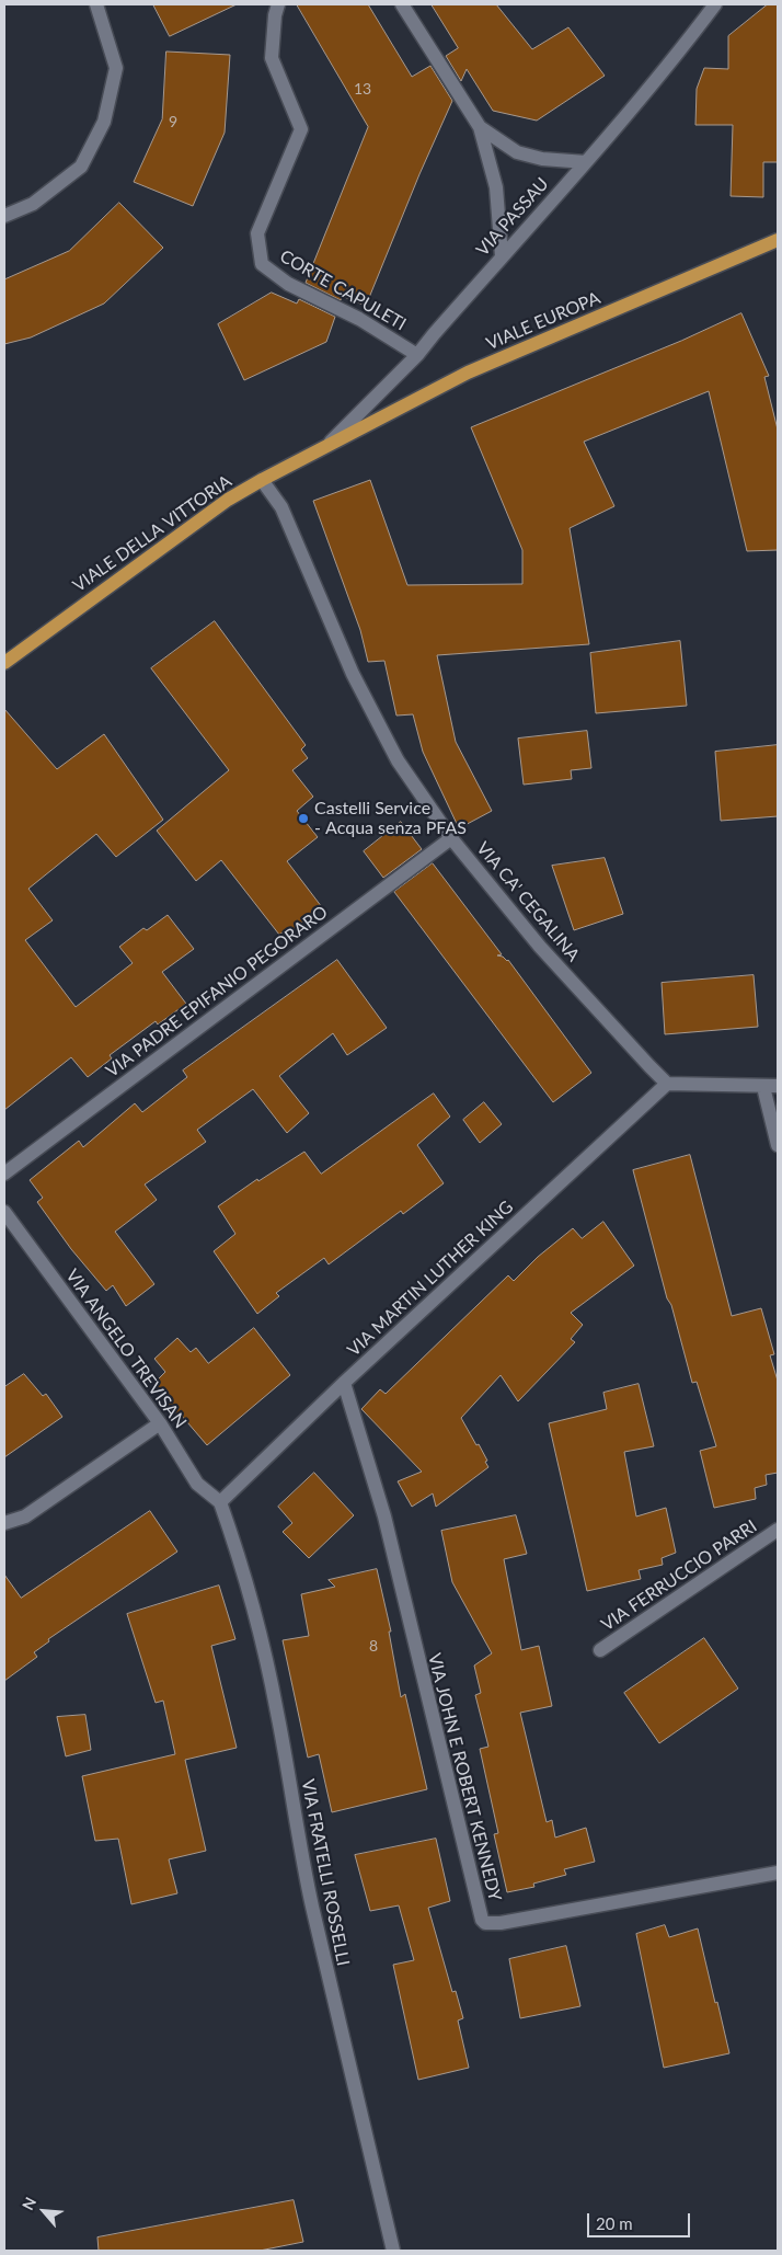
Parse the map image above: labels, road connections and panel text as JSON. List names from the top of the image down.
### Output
{
  "streets": {
    "main road": ["VIALE EUROPA", "VIALE DELLA VITTORIA"],
    "street": [
      "VIA PASSAU",
      "CORTE CAPULETI",
      "VIA CA' CEGALINA",
      "VIA PADRE EPIFANIO PEGORARO",
      "VIA MARTIN LUTHER KING",
      "VIA ANGELO TREVISAN",
      "VIA FERRUCCIO PARRI",
      "VIA JOHN E ROBERT KENNEDY",
      "VIA FRATELLI ROSSELLI"
    ]
  },
  "crossings": [
    ["VIA PASSAU", "CORTE CAPULETI"],
    ["VIA PASSAU", "VIALE EUROPA"],
    ["VIA PASSAU", "VIALE DELLA VITTORIA"],
    ["VIALE EUROPA", "VIALE DELLA VITTORIA"],
    ["VIALE DELLA VITTORIA", "VIA CA' CEGALINA"],
    ["VIA CA' CEGALINA", "VIA PADRE EPIFANIO PEGORARO"],
    ["VIA CA' CEGALINA", "VIA MARTIN LUTHER KING"],
    ["VIA MARTIN LUTHER KING", "VIA ANGELO TREVISAN"],
    ["VIA MARTIN LUTHER KING", "VIA JOHN E ROBERT KENNEDY"],
    ["VIA MARTIN LUTHER KING", "VIA FRATELLI ROSSELLI"],
    ["VIA ANGELO TREVISAN", "VIA FRATELLI ROSSELLI"]
  ],
  "places": ["Castelli Service - Acqua senza PFAS"],
  "house_numbers": ["13", "9", "8"],
  "scale_bar": "20 m",
  "north": "top left"
}
